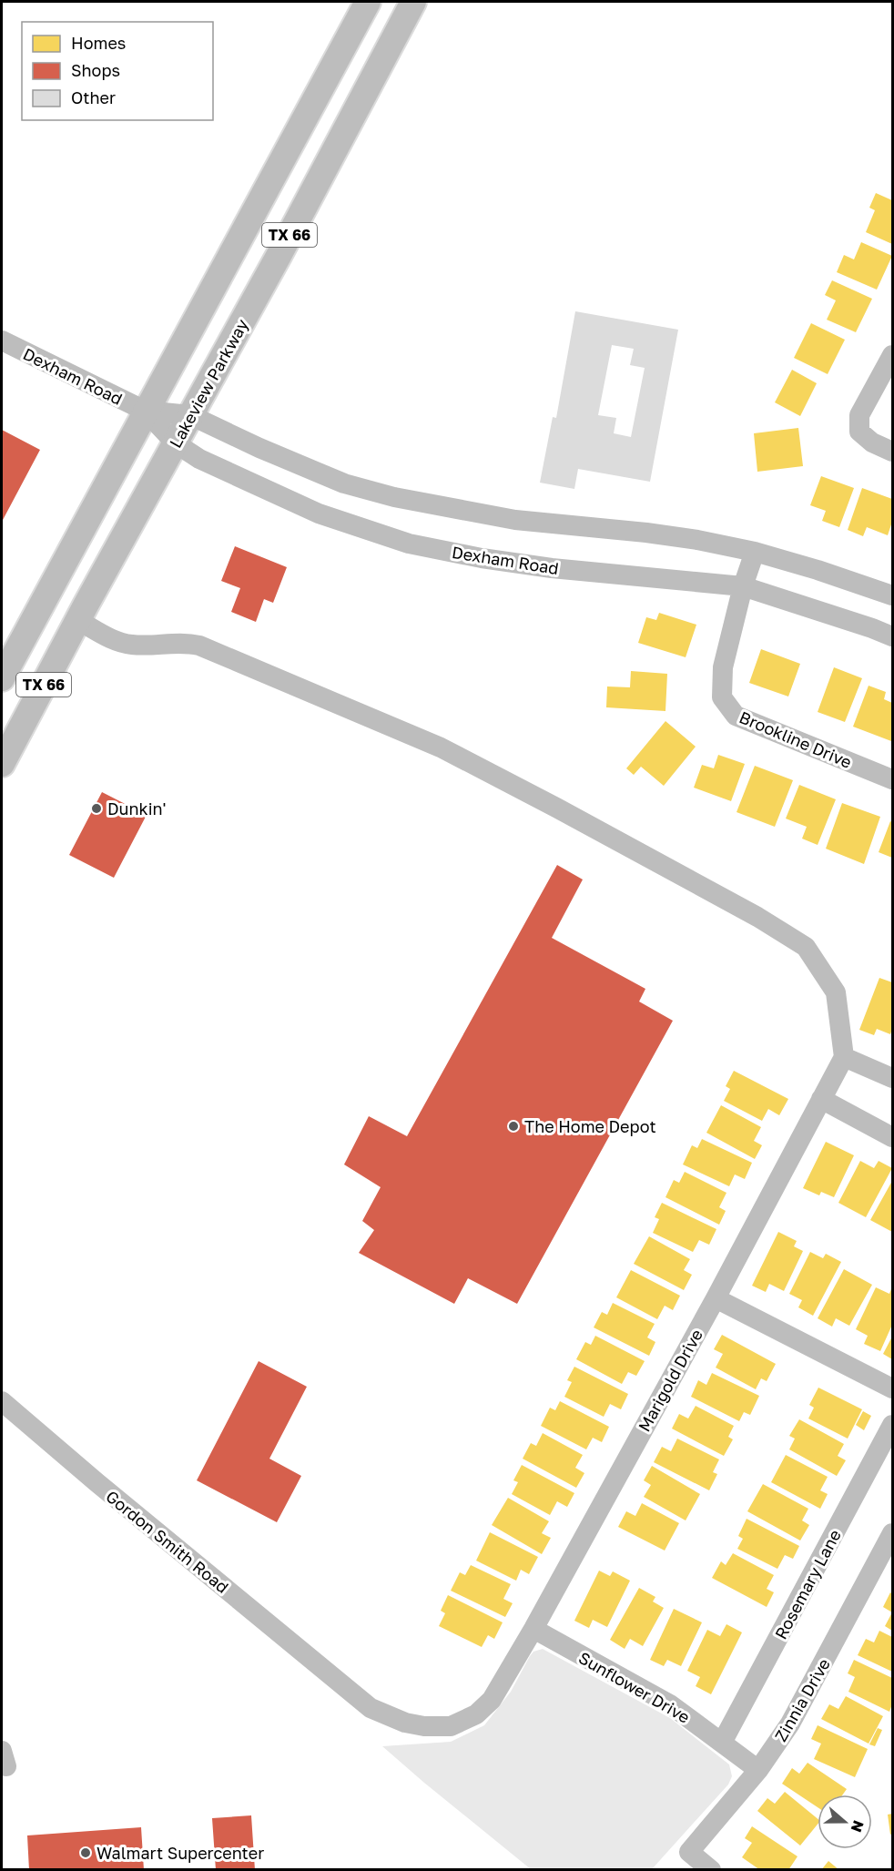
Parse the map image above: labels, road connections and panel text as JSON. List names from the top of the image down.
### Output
{
  "streets": {
    "main road": ["TX 66", "Lakeview Parkway"],
    "street": [
      "Dexham Road",
      "Brookline Drive",
      "Marigold Drive",
      "Gordon Smith Road",
      "Rosemary Lane",
      "Sunflower Drive",
      "Zinnia Drive"
    ]
  },
  "crossings": [
    ["TX 66", "Dexham Road"],
    ["Dexham Road", "Lakeview Parkway"],
    ["Dexham Road", "Brookline Drive"],
    ["Marigold Drive", "Gordon Smith Road"],
    ["Marigold Drive", "Sunflower Drive"],
    ["Rosemary Lane", "Sunflower Drive"],
    ["Sunflower Drive", "Zinnia Drive"]
  ],
  "places": ["Dunkin'", "The Home Depot", "Walmart Supercenter"],
  "legend": ["Homes", "Shops", "Other"],
  "north": "right"
}
